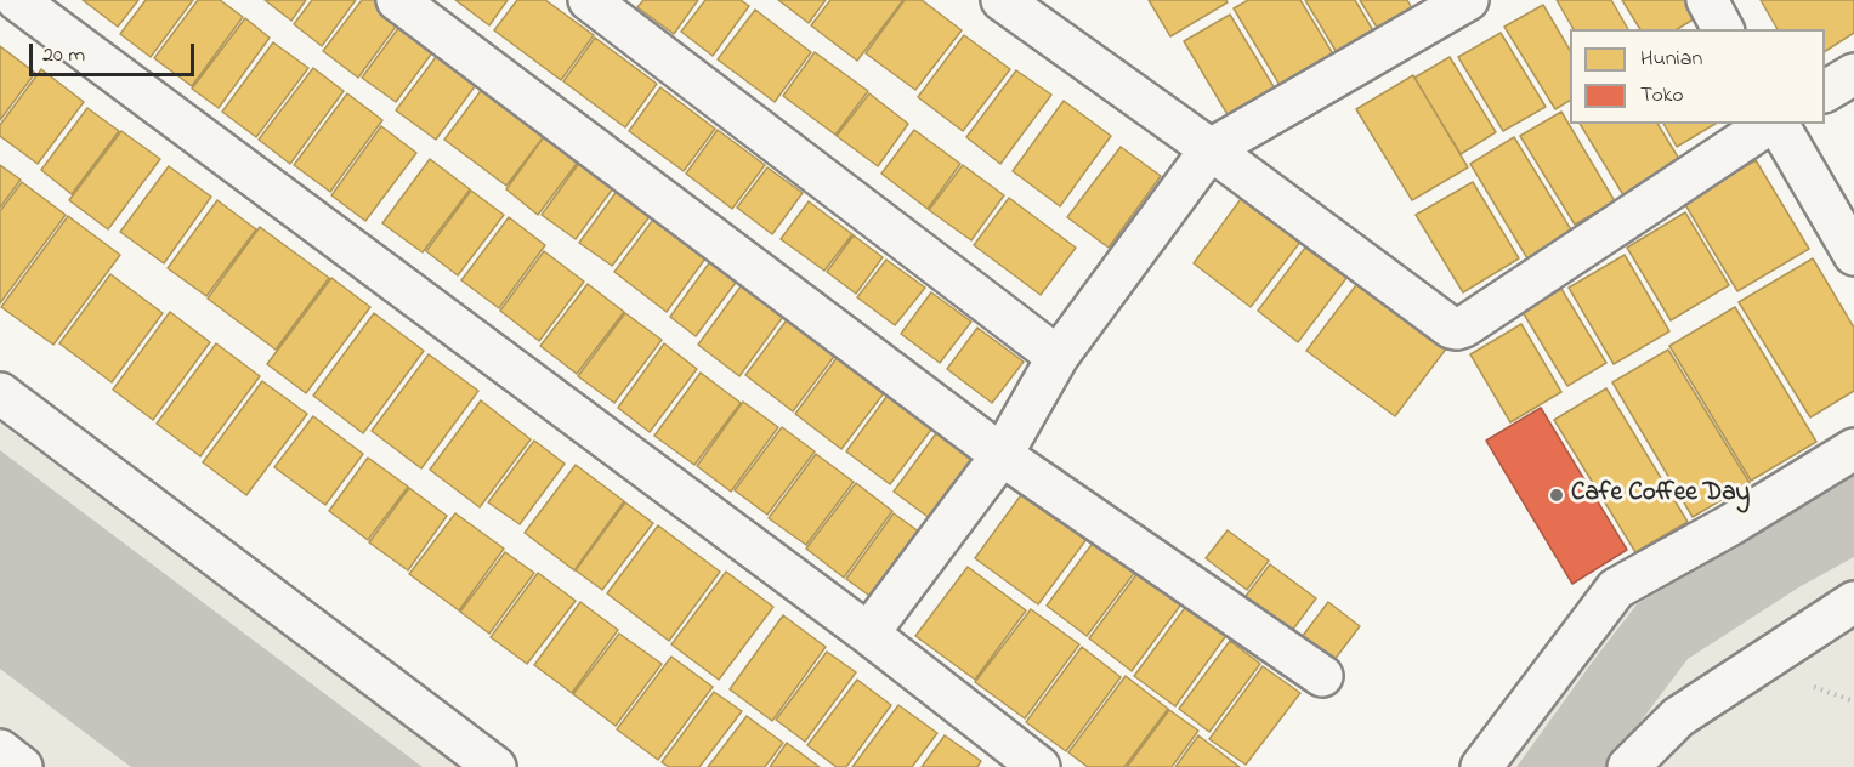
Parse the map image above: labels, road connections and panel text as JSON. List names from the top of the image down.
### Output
{
  "places": ["Cafe Coffee Day"],
  "legend": ["Hunian", "Toko"],
  "scale_bar": "20 m"
}
